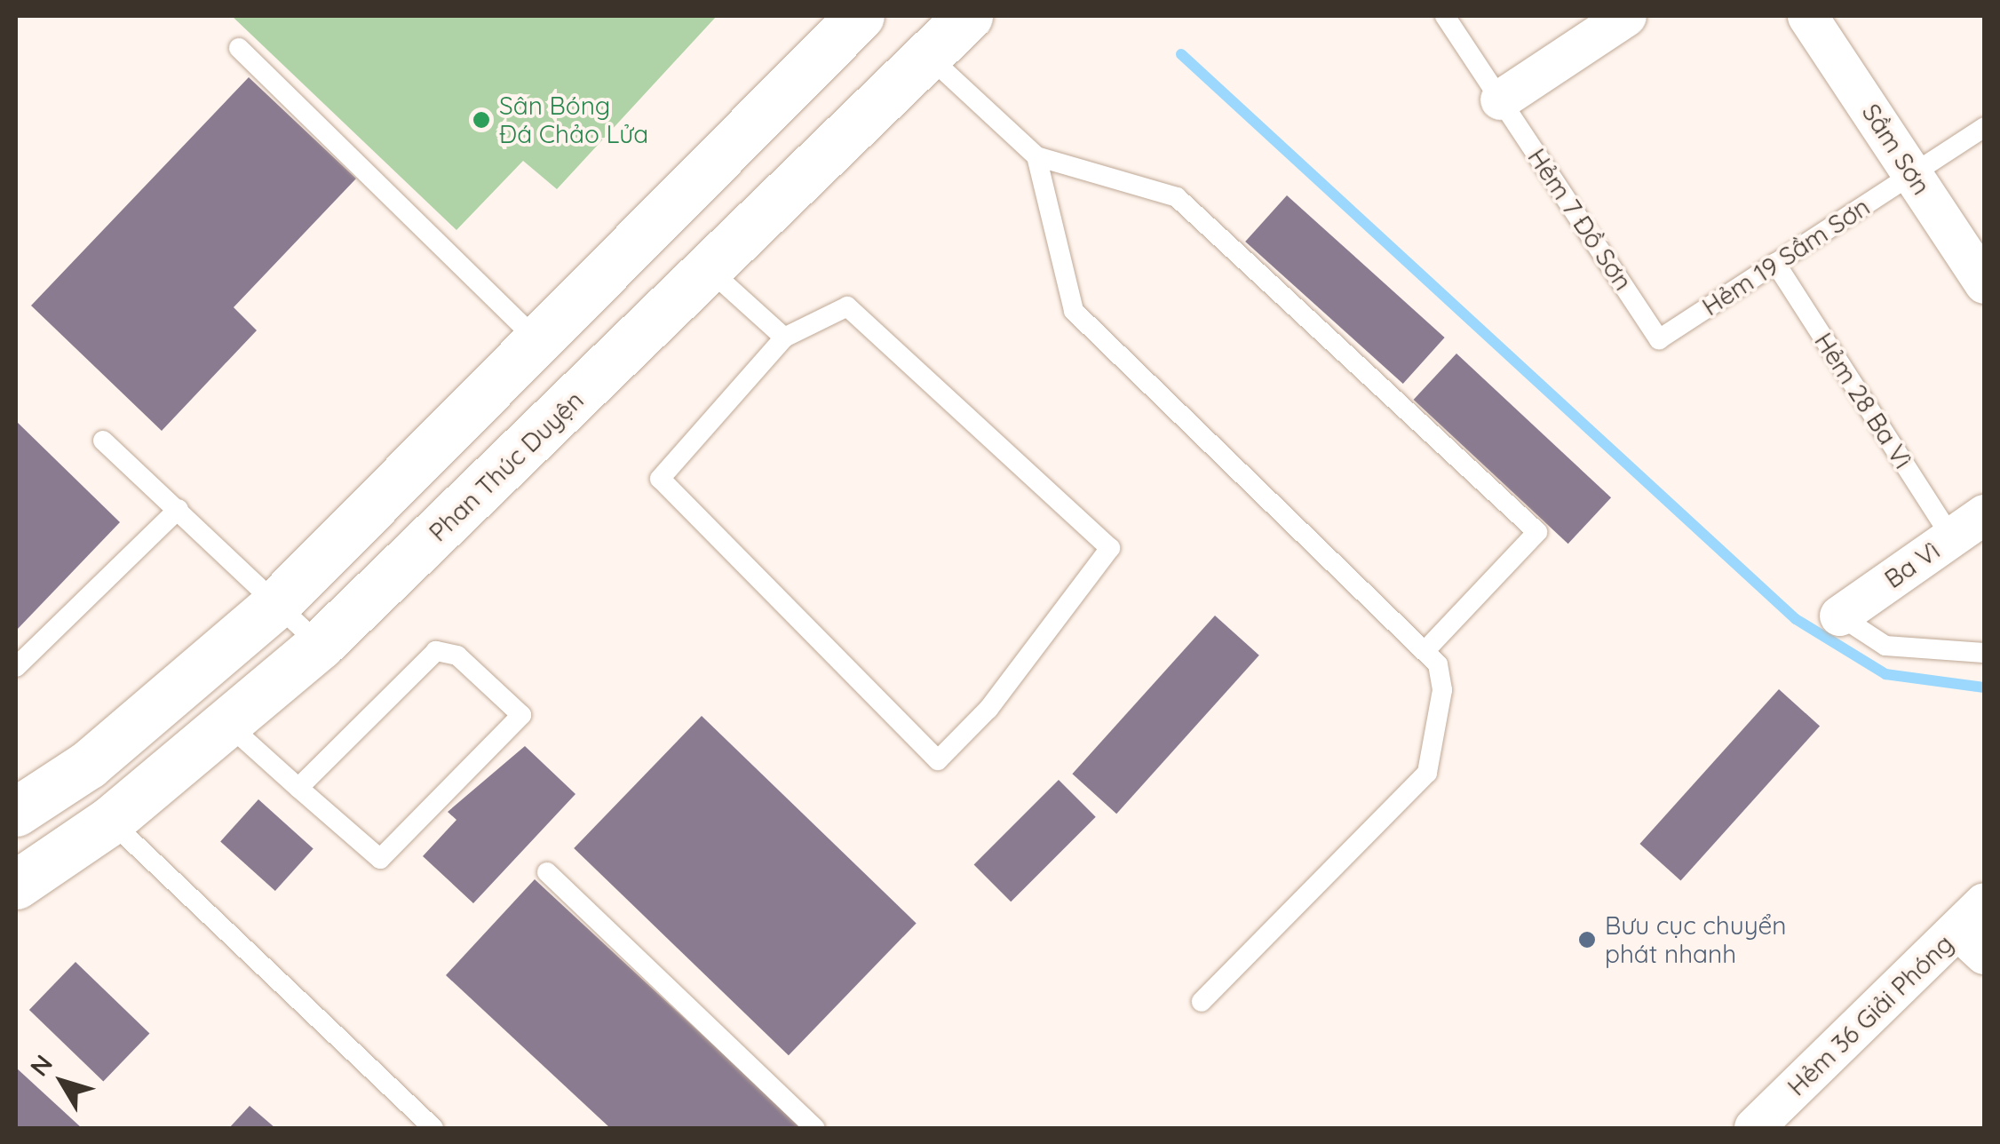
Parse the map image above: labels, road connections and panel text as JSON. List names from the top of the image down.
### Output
{
  "streets": {
    "main road": ["Phan Thúc Duyện"],
    "street": ["Sầm Sơn", "Ba Vì", "Hẻm 36 Giải Phóng"],
    "lane": ["Hẻm 7 Đồ Sơn", "Hẻm 19 Sầm Sơn", "Hẻm 28 Ba Vì"]
  },
  "crossings": [
    ["Sầm Sơn", "Hẻm 19 Sầm Sơn"],
    ["Hẻm 7 Đồ Sơn", "Hẻm 19 Sầm Sơn"],
    ["Hẻm 19 Sầm Sơn", "Hẻm 28 Ba Vì"],
    ["Hẻm 28 Ba Vì", "Ba Vì"]
  ],
  "places": ["Sân Bóng Đá Chảo Lửa", "Bưu cục chuyển phát nhanh"],
  "north": "top left"
}
